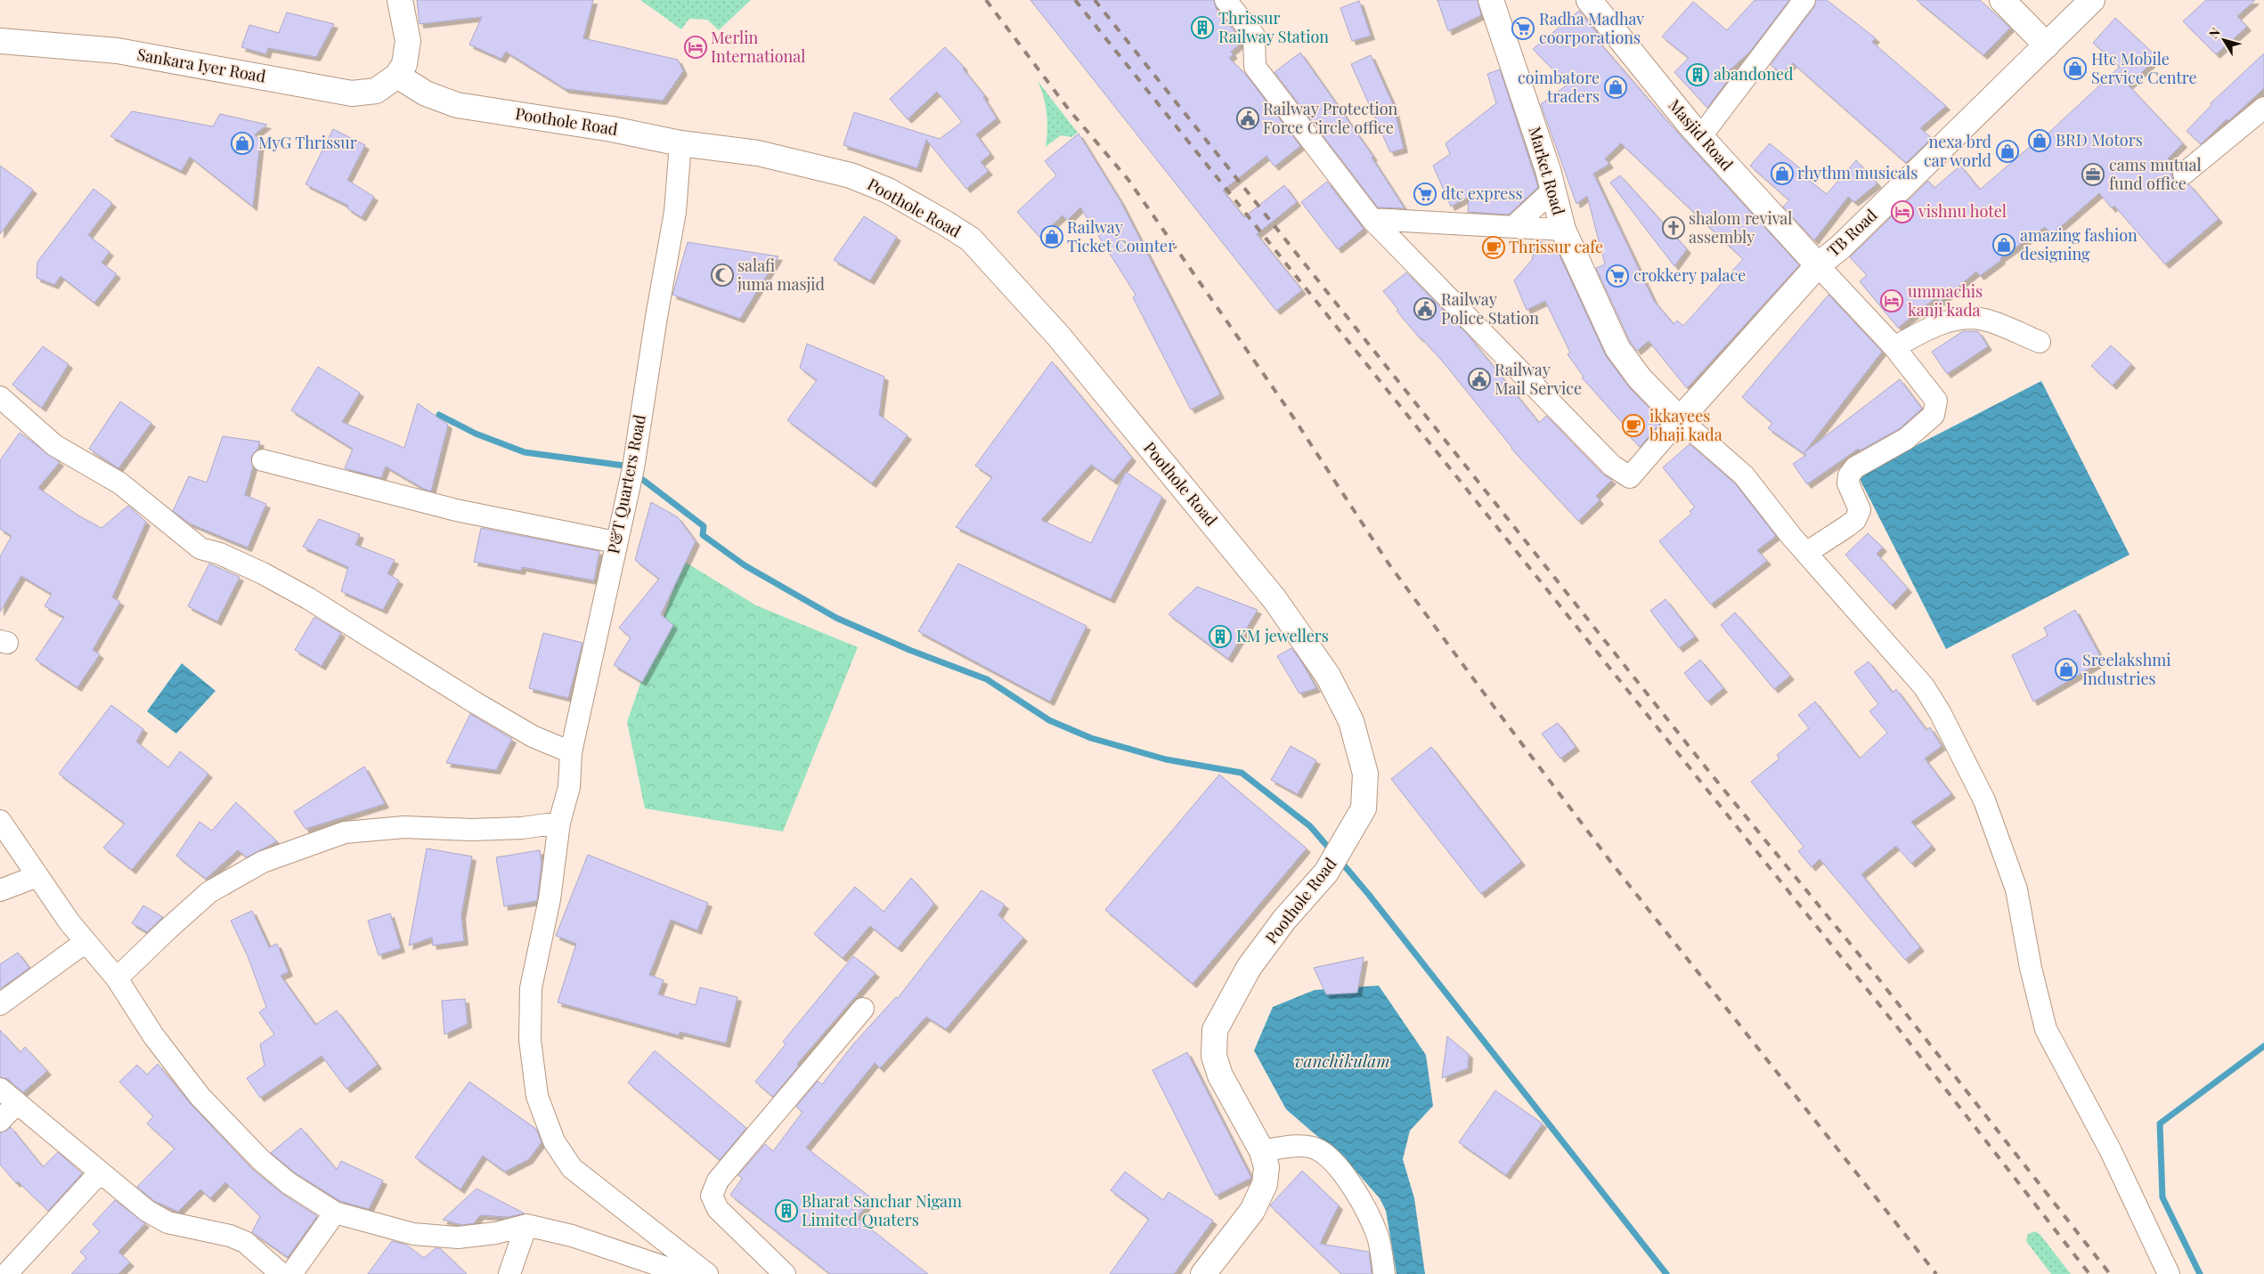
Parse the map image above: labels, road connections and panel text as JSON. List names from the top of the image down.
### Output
{
  "streets": {
    "street": [
      "Sankara Iyer Road",
      "Poothole Road",
      "Masjid Road",
      "Market Road",
      "TB Road",
      "P&T Quarters Road"
    ]
  },
  "crossings": [
    ["Sankara Iyer Road", "Poothole Road"],
    ["Poothole Road", "P&T Quarters Road"],
    ["Masjid Road", "TB Road"],
    ["Market Road", "TB Road"]
  ],
  "water": ["vanchikulam"],
  "places": {
    "building": [
      "Thrissur Railway Station",
      "abandoned",
      "KM jewellers",
      "Bharat Sanchar Nigam Limited Quaters"
    ],
    "supermarket": ["Radha Madhav coorporations", "dtc express", "crokkery palace"],
    "hotel": ["Merlin International", "vishnu hotel", "ummachis kanji kada"],
    "shop": [
      "Htc Mobile Service Centre",
      "coimbatore traders",
      "BRD Motors",
      "MyG Thrissur",
      "nexa brd car world",
      "rhythm musicals",
      "Railway Ticket Counter",
      "amazing fashion designing",
      "Sreelakshmi Industries"
    ],
    "public building": ["Railway Protection Force Circle office", "Railway Police Station", "Railway Mail Service"],
    "office": ["cams mutual fund office"],
    "church": ["shalom revival assembly"],
    "cafe": ["Thrissur cafe", "ikkayees bhaji kada"],
    "mosque": ["salafi juma masjid"]
  },
  "north": "top left"
}
